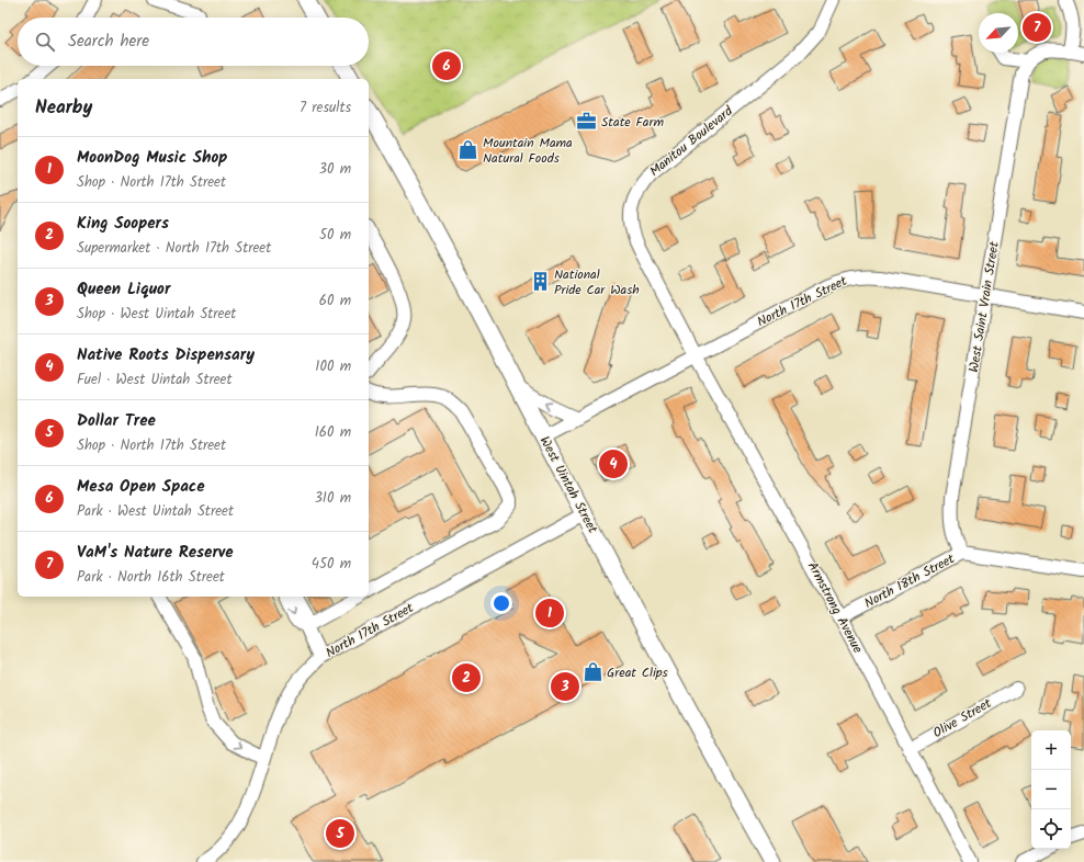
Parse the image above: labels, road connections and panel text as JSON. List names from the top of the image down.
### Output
{
  "streets": {
    "main road": ["West Uintah Street"],
    "street": [
      "Manitou Boulevard",
      "North 17th Street",
      "West Saint Vrain Street",
      "North 18th Street",
      "Armstrong Avenue",
      "Olive Street"
    ]
  },
  "crossings": [
    ["Manitou Boulevard", "North 17th Street"],
    ["Manitou Boulevard", "Armstrong Avenue"],
    ["North 17th Street", "West Saint Vrain Street"],
    ["North 17th Street", "West Uintah Street"],
    ["North 17th Street", "Armstrong Avenue"],
    ["West Saint Vrain Street", "North 18th Street"],
    ["North 18th Street", "Armstrong Avenue"],
    ["Armstrong Avenue", "Olive Street"]
  ],
  "places": {
    "office": ["State Farm"],
    "shop": ["Mountain Mama Natural Foods", "Great Clips"],
    "building": ["National Pride Car Wash"]
  },
  "north": "bottom left",
  "page": {
    "pins": [
      "7",
      "6",
      "4",
      "1",
      "2",
      "3",
      "5"
    ],
    "search": "Search here",
    "heading": ["Nearby", "7 results"],
    "list": [
      {
        "mark": "1",
        "name": "MoonDog Music Shop",
        "note": "Shop · North 17th Street",
        "value": "30 m"
      },
      {
        "mark": "2",
        "name": "King Soopers",
        "note": "Supermarket · North 17th Street",
        "value": "50 m"
      },
      {
        "mark": "3",
        "name": "Queen Liquor",
        "note": "Shop · West Uintah Street",
        "value": "60 m"
      },
      {
        "mark": "4",
        "name": "Native Roots Dispensary",
        "note": "Fuel · West Uintah Street",
        "value": "100 m"
      },
      {
        "mark": "5",
        "name": "Dollar Tree",
        "note": "Shop · North 17th Street",
        "value": "160 m"
      },
      {
        "mark": "6",
        "name": "Mesa Open Space",
        "note": "Park · West Uintah Street",
        "value": "310 m"
      },
      {
        "mark": "7",
        "name": "VaM's Nature Reserve",
        "note": "Park · North 16th Street",
        "value": "450 m"
      }
    ],
    "map_buttons": ["+", "−"]
  }
}
